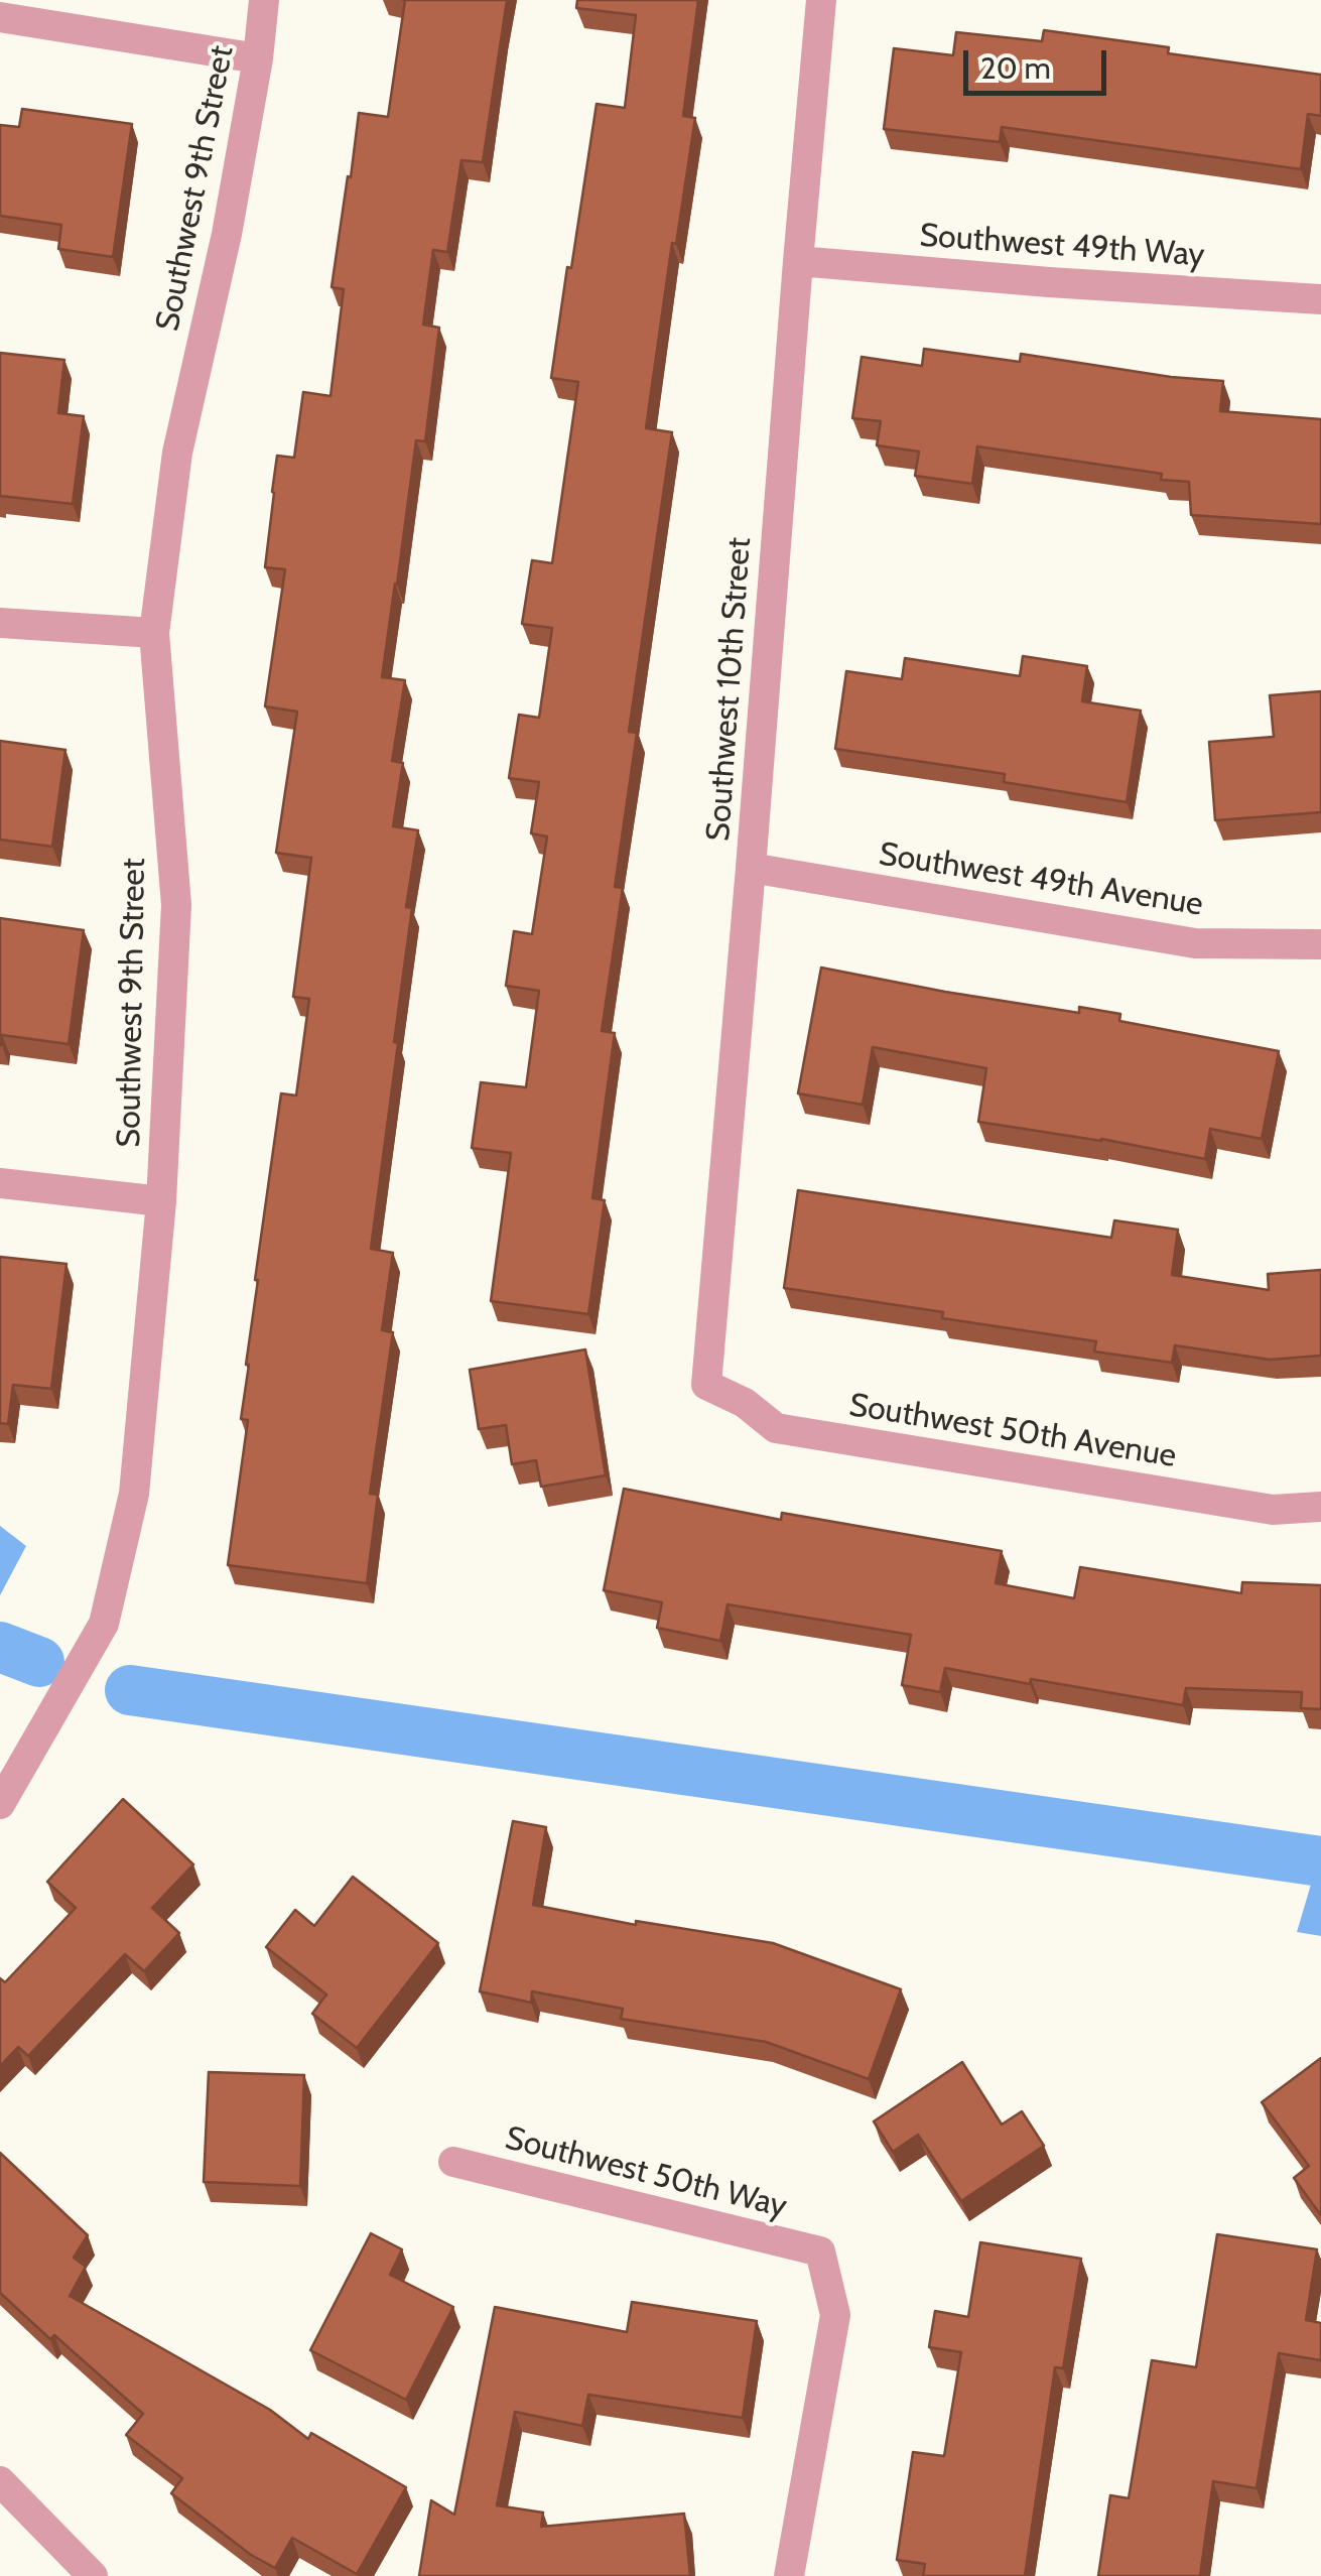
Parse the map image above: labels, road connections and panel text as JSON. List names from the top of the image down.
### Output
{
  "streets": {
    "street": [
      "Southwest 9th Street",
      "Southwest 49th Way",
      "Southwest 10th Street",
      "Southwest 49th Avenue",
      "Southwest 50th Avenue",
      "Southwest 50th Way"
    ]
  },
  "crossings": [
    ["Southwest 49th Way", "Southwest 10th Street"],
    ["Southwest 10th Street", "Southwest 49th Avenue"],
    ["Southwest 10th Street", "Southwest 50th Avenue"]
  ],
  "scale_bar": "20 m"
}
